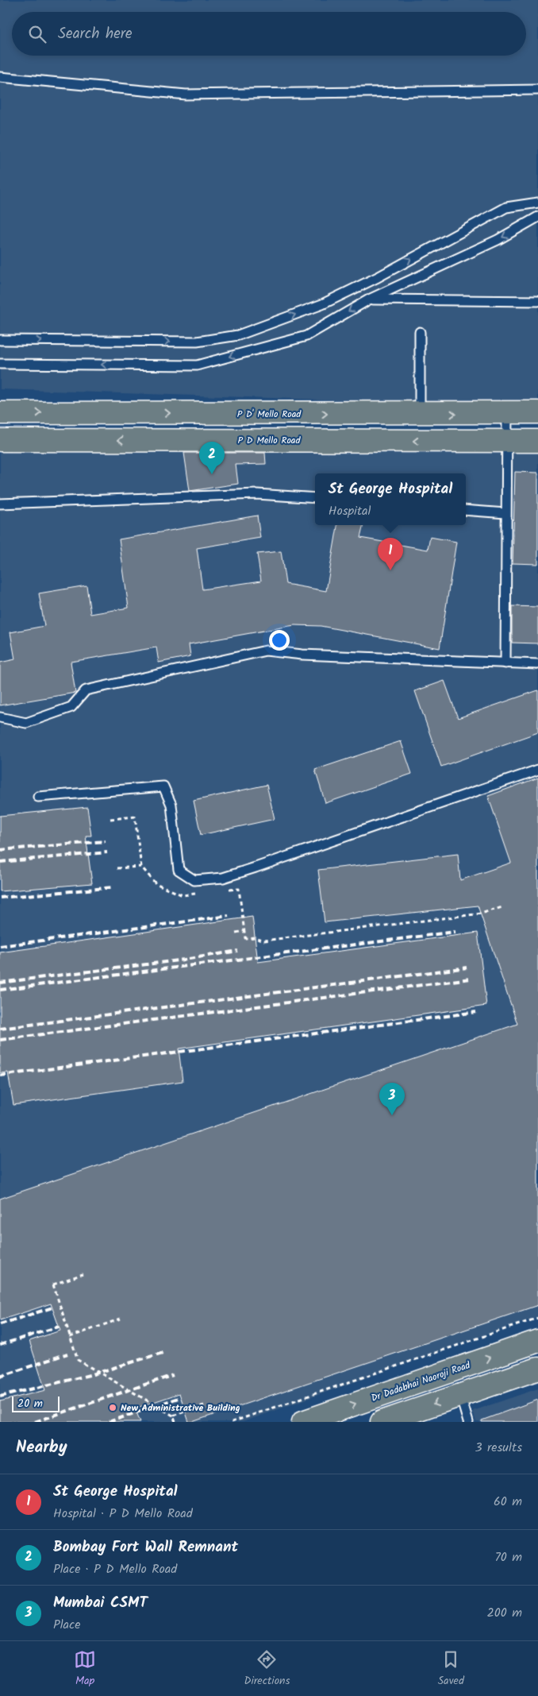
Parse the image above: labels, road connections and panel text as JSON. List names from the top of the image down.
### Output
{
  "streets": {
    "main road": ["P D' Mello Road", "P D Mello Road", "Dr Dadabhai Naoroji Road"]
  },
  "one_way": ["P D' Mello Road", "P D Mello Road"],
  "places": ["New Administrative Building"],
  "scale_bar": "20 m",
  "page": {
    "search": "Search here",
    "pins": ["2", "1", "3"],
    "popup": ["St George Hospital", "Hospital"],
    "scale": "20 m",
    "heading": ["Nearby", "3 results"],
    "list": [
      {
        "mark": "1",
        "name": "St George Hospital",
        "note": "Hospital · P D Mello Road",
        "value": "60 m"
      },
      {
        "mark": "2",
        "name": "Bombay Fort Wall Remnant",
        "note": "Place · P D Mello Road",
        "value": "70 m"
      },
      {
        "mark": "3",
        "name": "Mumbai CSMT",
        "note": "Place",
        "value": "200 m"
      }
    ],
    "nav": ["Map", "Directions", "Saved"]
  }
}
